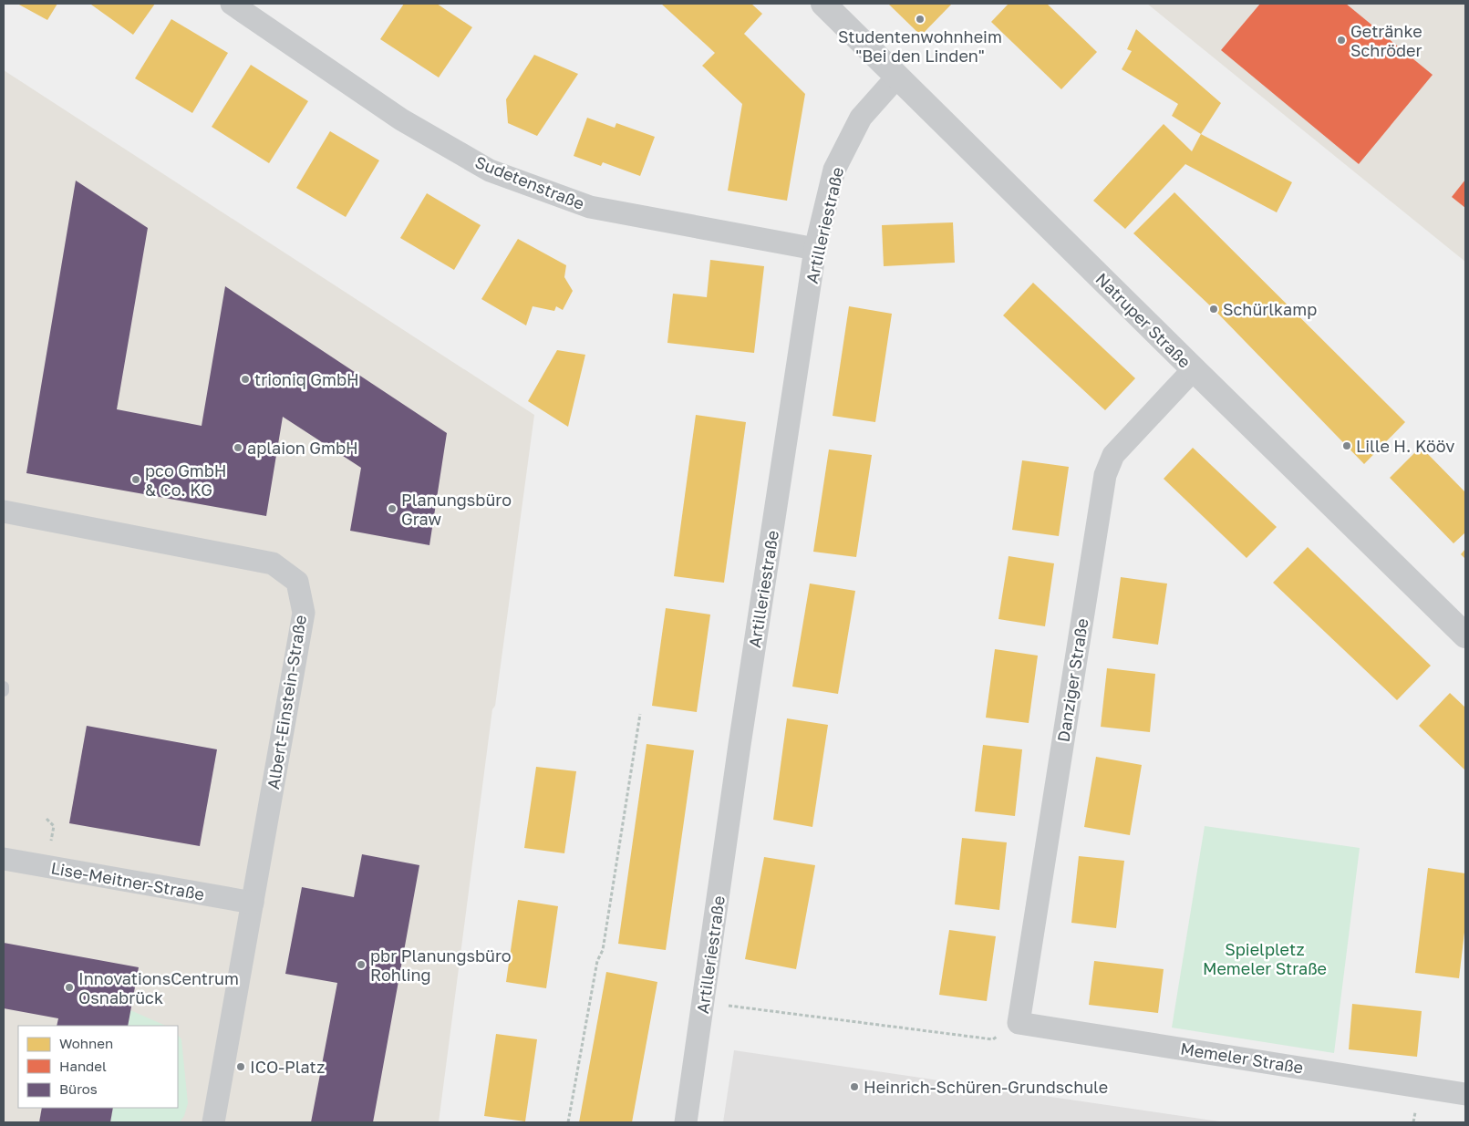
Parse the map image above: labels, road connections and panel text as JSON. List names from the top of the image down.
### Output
{
  "streets": {
    "street": [
      "Sudetenstraße",
      "Artilleriestraße",
      "Natruper Straße",
      "Danziger Straße",
      "Albert-Einstein-Straße",
      "Lise-Meitner-Straße",
      "Memeler Straße"
    ]
  },
  "crossings": [
    ["Sudetenstraße", "Artilleriestraße"],
    ["Artilleriestraße", "Natruper Straße"],
    ["Natruper Straße", "Danziger Straße"],
    ["Danziger Straße", "Memeler Straße"],
    ["Albert-Einstein-Straße", "Lise-Meitner-Straße"]
  ],
  "parks": ["Spielpletz Memeler Straße"],
  "places": [
    "Studentenwohnheim \"Bei den Linden\"",
    "Getränke Schröder",
    "Schürlkamp",
    "trioniq GmbH",
    "Lille H. Kööv",
    "aplaion GmbH",
    "pco GmbH & Co. KG",
    "Planungsbüro Graw",
    "pbr Planungsbüro Rohling",
    "InnovationsCentrum Osnabrück",
    "ICO-Platz",
    "Heinrich-Schüren-Grundschule"
  ],
  "legend": ["Wohnen", "Handel", "Büros"]
}
